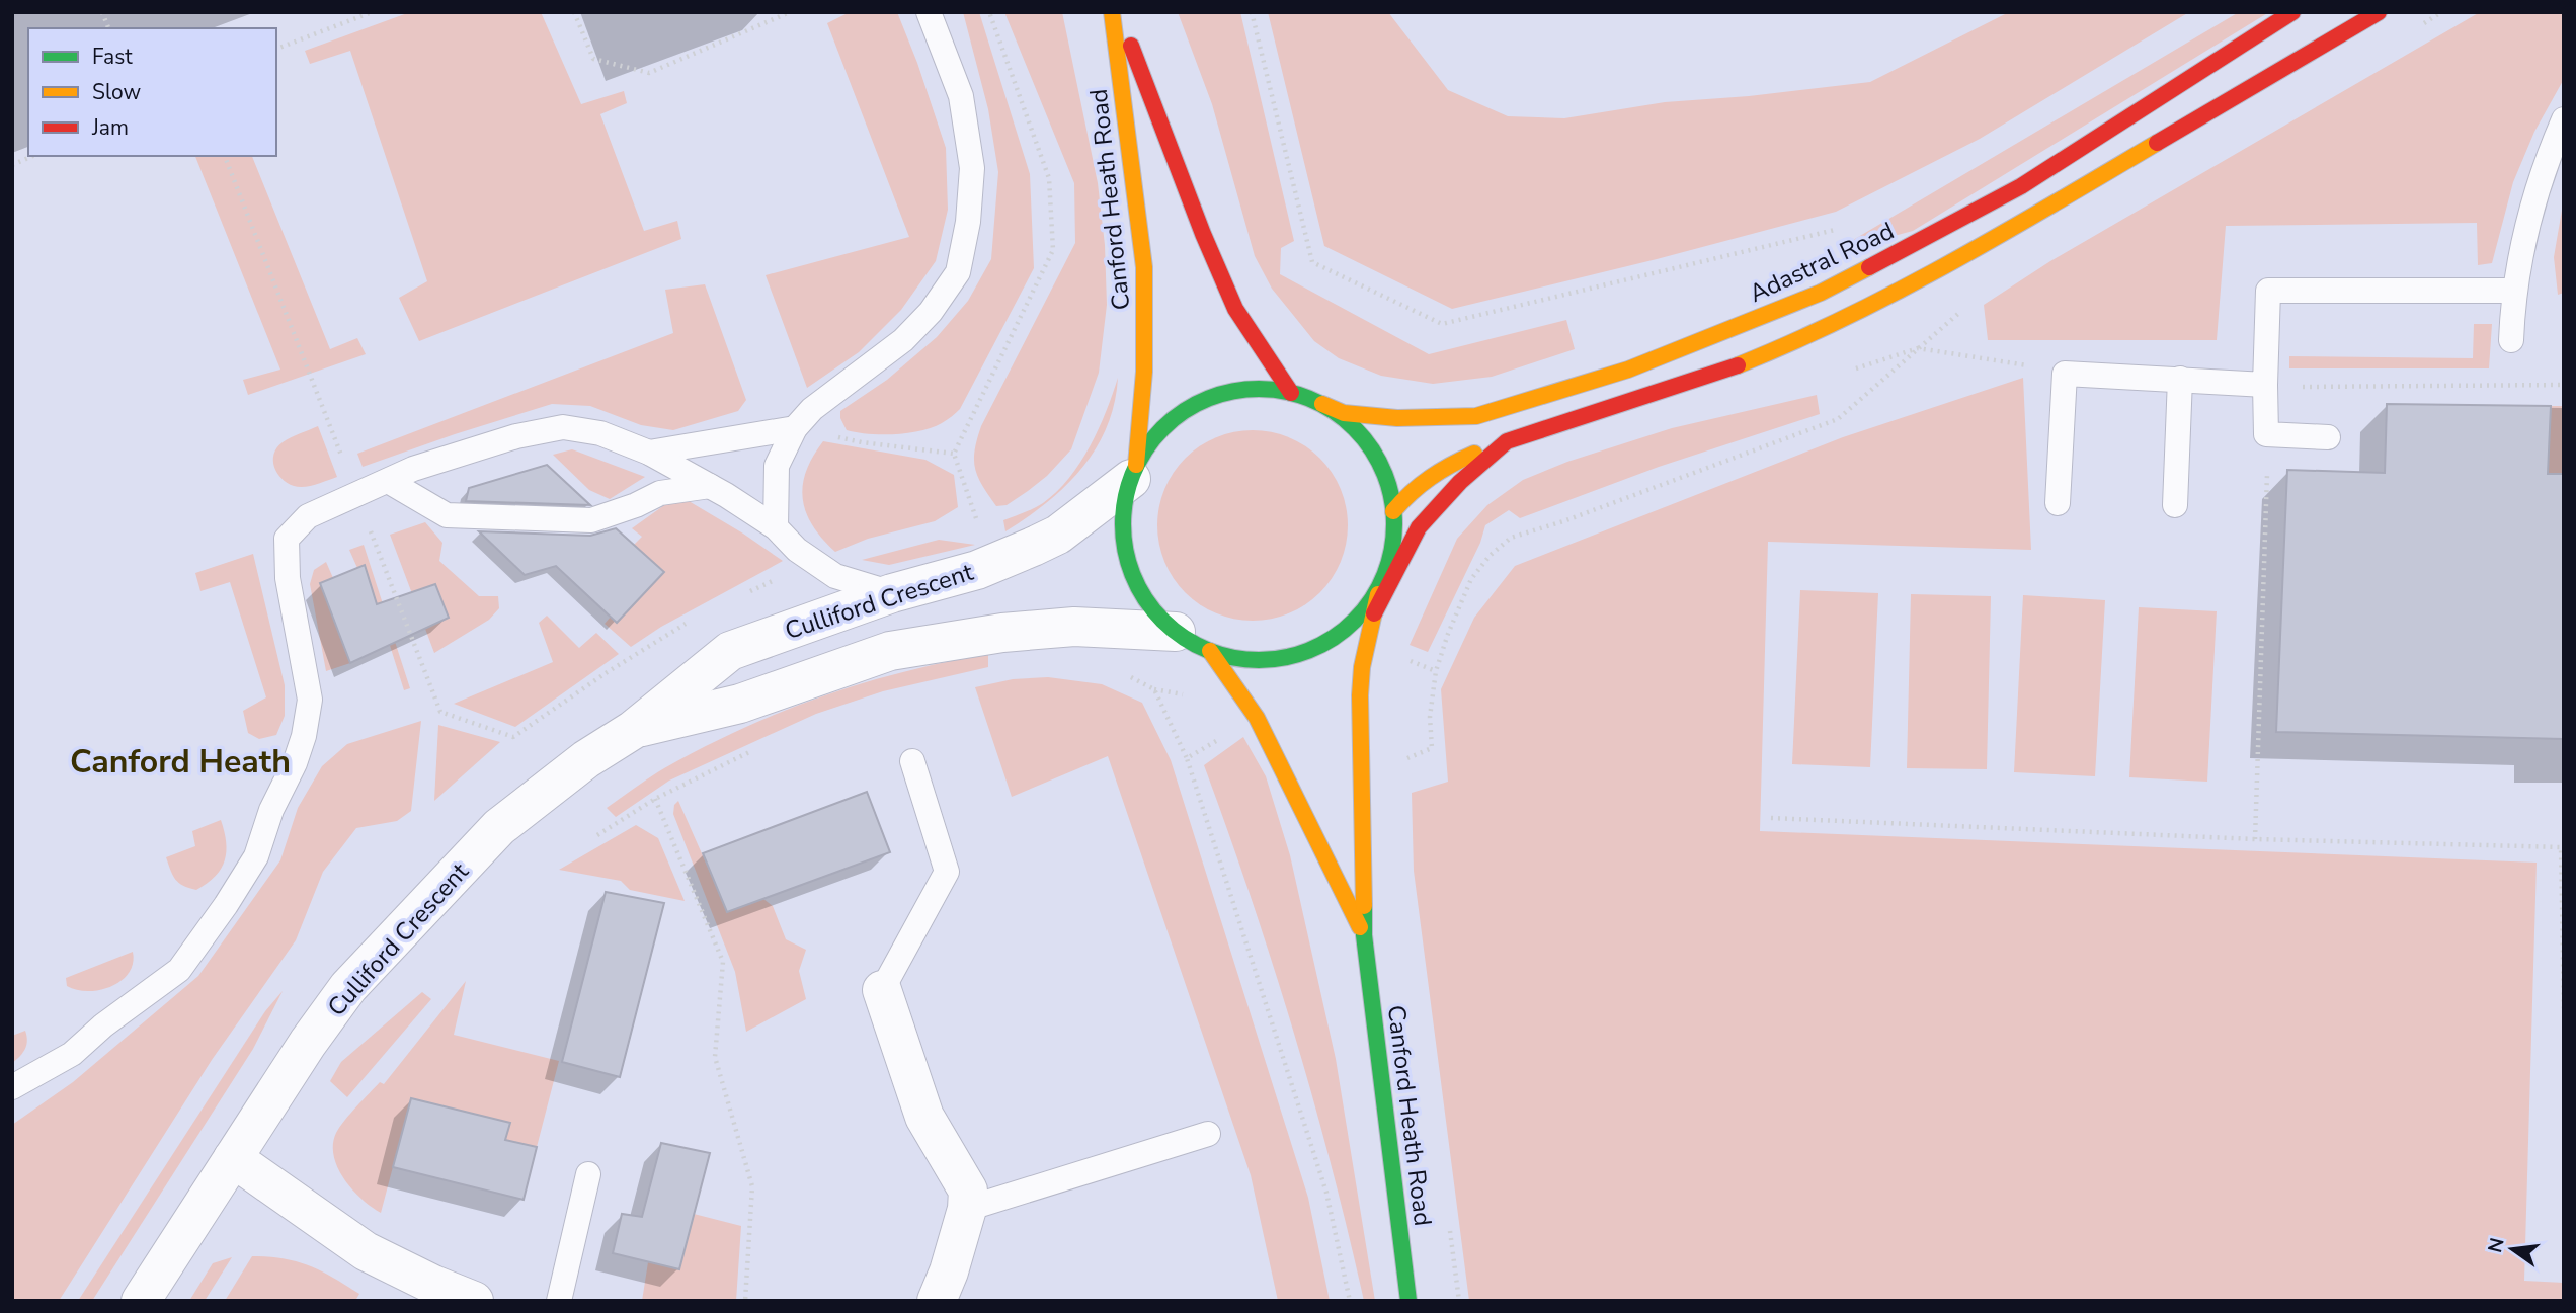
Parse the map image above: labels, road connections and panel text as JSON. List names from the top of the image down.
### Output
{
  "streets": {
    "main road": ["Canford Heath Road", "Adastral Road"],
    "street": ["Culliford Crescent"]
  },
  "crossings": [
    ["Canford Heath Road", "Culliford Crescent"]
  ],
  "districts": ["Canford Heath"],
  "legend": ["Fast", "Slow", "Jam"],
  "north": "left"
}
